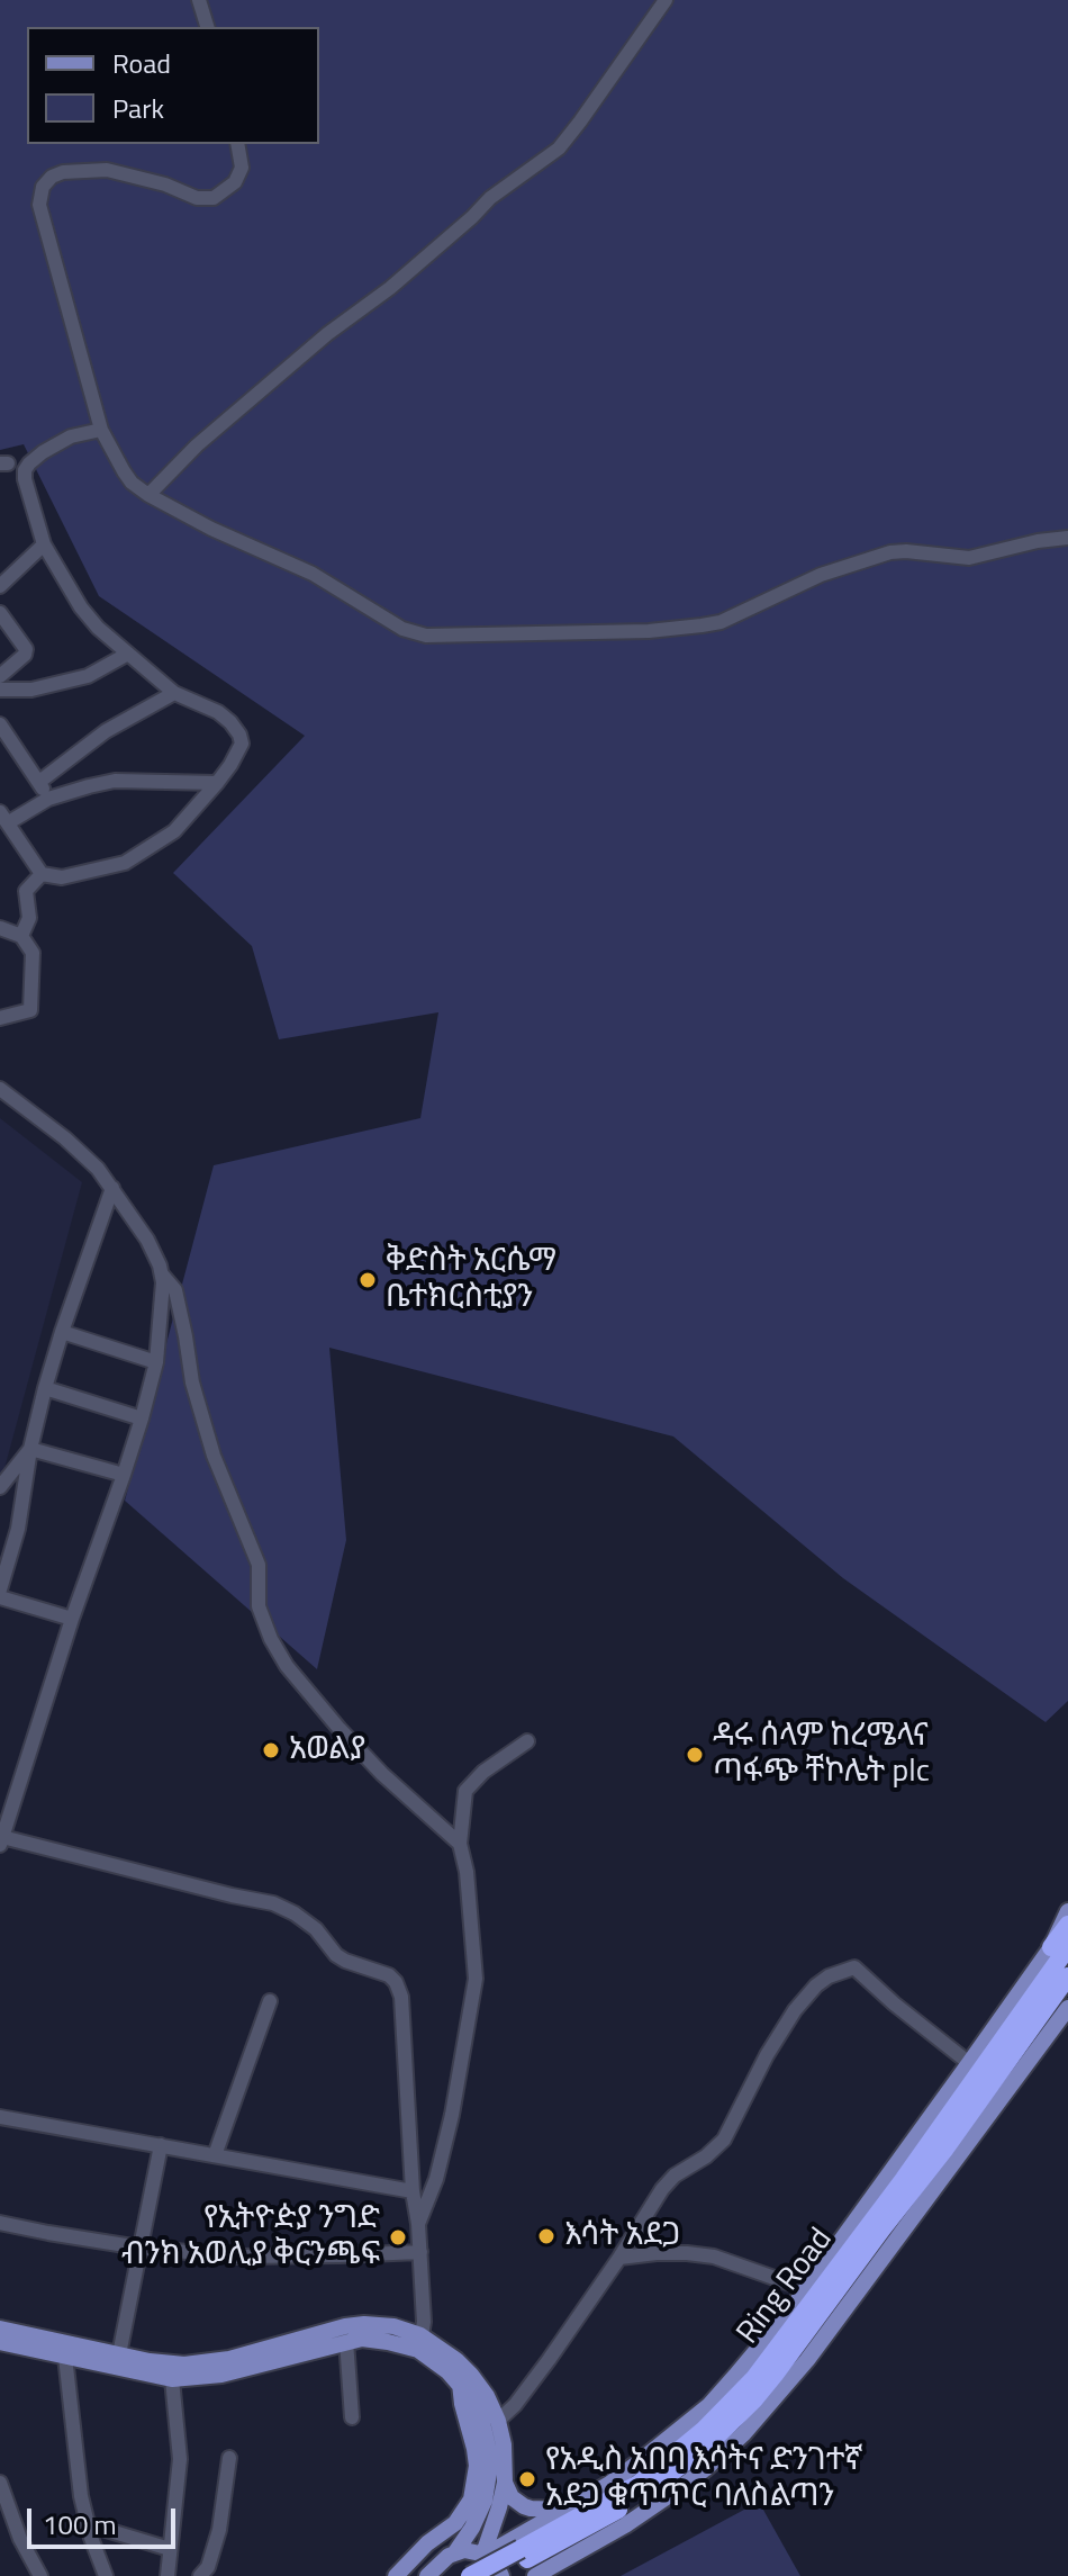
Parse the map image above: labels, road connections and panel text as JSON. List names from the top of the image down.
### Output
{
  "streets": {
    "highway": ["Ring Road"]
  },
  "places": [
    "ቅድስት አርሴማ ቤተክርስቲያን",
    "አወልያ",
    "ዳሩ ሰላም ከረሜላና ጣፋጭ ቸኮሌት plc",
    "እሳት አደጋ",
    "የኢትዮዽያ ንግድ ብንክ አወሊያ ቅርንጫፍ",
    "የአዲስ አበባ እሳትና ድንገተኛ አደጋ ቁጥጥር ባለስልጣን"
  ],
  "legend": ["Road", "Park"],
  "scale_bar": "100 m"
}
